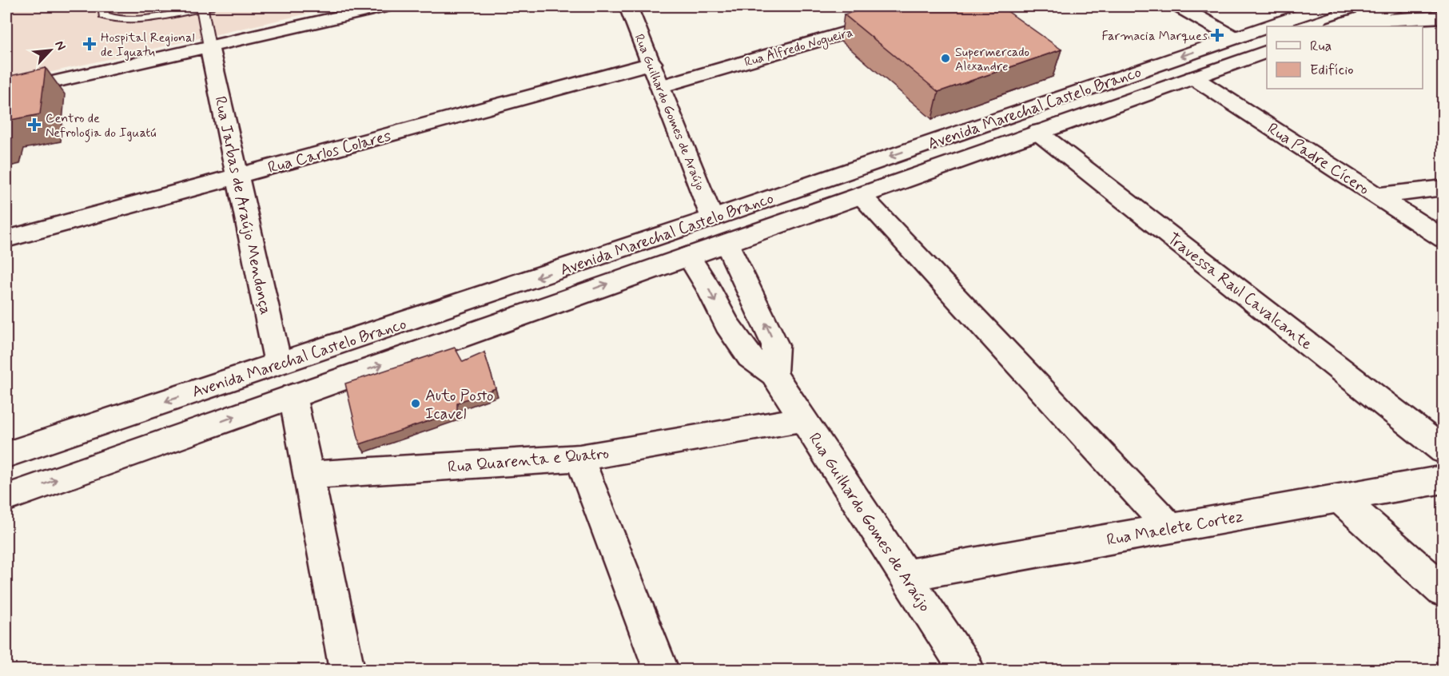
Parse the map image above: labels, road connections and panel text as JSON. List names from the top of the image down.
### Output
{
  "streets": {
    "street": [
      "Rua Alfredo Nogueira",
      "Avenida Marechal Castelo Branco",
      "Rua Guilhardo Gomes de Araújo",
      "Rua Carlos Colares",
      "Rua Padre Cícero",
      "Rua Jarbas de Araújo Mendonça",
      "Travessa Raul Cavalcante",
      "Rua Quarenta e Quatro",
      "Rua Maelete Cortez"
    ]
  },
  "crossings": [
    ["Rua Alfredo Nogueira", "Rua Guilhardo Gomes de Araújo"],
    ["Avenida Marechal Castelo Branco", "Rua Guilhardo Gomes de Araújo"],
    ["Avenida Marechal Castelo Branco", "Rua Padre Cícero"],
    ["Avenida Marechal Castelo Branco", "Rua Jarbas de Araújo Mendonça"],
    ["Avenida Marechal Castelo Branco", "Travessa Raul Cavalcante"],
    ["Rua Guilhardo Gomes de Araújo", "Rua Carlos Colares"],
    ["Rua Guilhardo Gomes de Araújo", "Rua Quarenta e Quatro"],
    ["Rua Guilhardo Gomes de Araújo", "Rua Maelete Cortez"],
    ["Rua Carlos Colares", "Rua Jarbas de Araújo Mendonça"]
  ],
  "places": {
    "health": ["Farmacia Marques", "Hospital Regional de Iguatu", "Centro de Nefrologia do Iguatú"],
    "other": ["Supermercado Alexandre", "Auto Posto Icavel"]
  },
  "legend": ["Rua", "Edifício"],
  "north": "top right"
}
